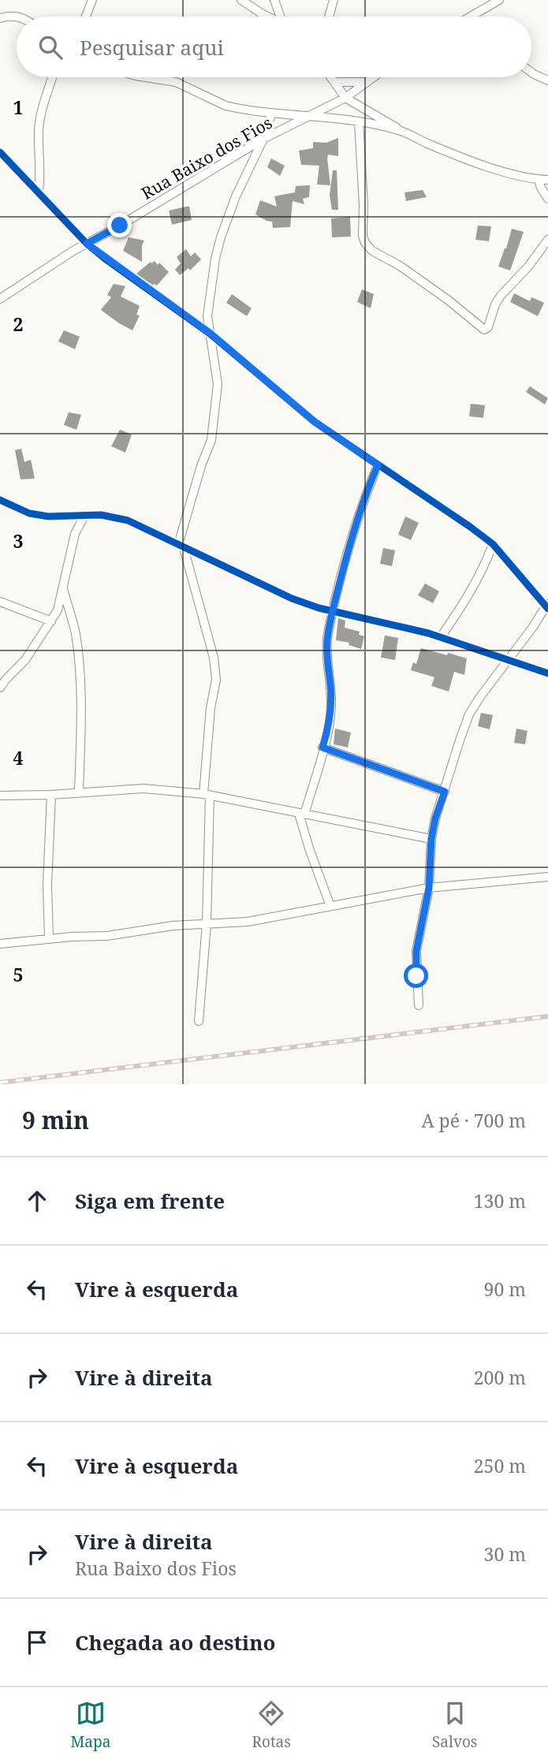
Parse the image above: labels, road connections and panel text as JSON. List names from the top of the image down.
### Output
{
  "streets": {
    "street": ["Rua Baixo dos Fios"]
  },
  "page": {
    "search": "Pesquisar aqui",
    "heading": ["9 min", "A pé · 700 m"],
    "list": [
      ["Siga em frente", "130 m"],
      ["Vire à esquerda", "90 m"],
      ["Vire à direita", "200 m"],
      ["Vire à esquerda", "250 m"],
      ["Vire à direita", "Rua Baixo dos Fios", "30 m"],
      "Chegada ao destino"
    ],
    "nav": ["Mapa", "Rotas", "Salvos"]
  },
  "grid": {
    "rows": [
      "1",
      "2",
      "3",
      "4",
      "5"
    ]
  }
}
